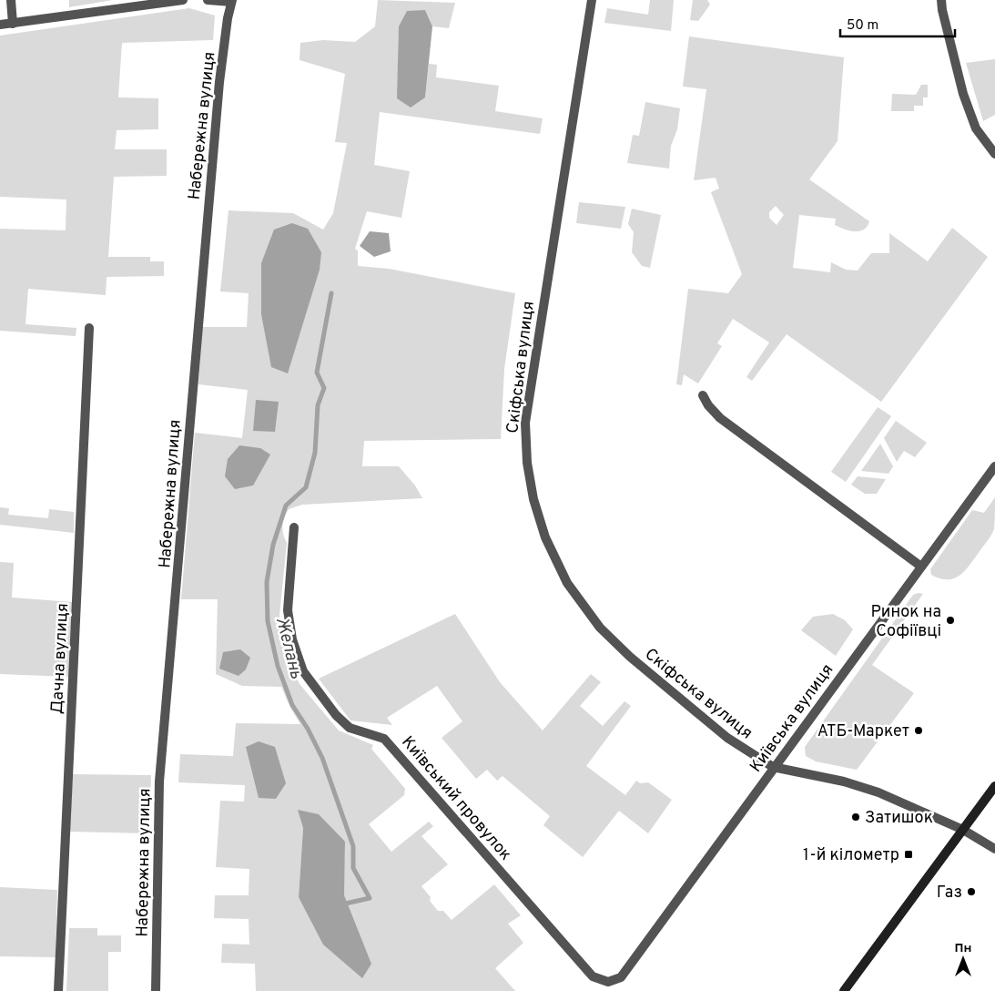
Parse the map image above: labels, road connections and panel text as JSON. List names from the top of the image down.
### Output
{
  "streets": {
    "street": [
      "Набережна вулиця",
      "Скіфська вулиця",
      "Дачна вулиця",
      "Київська вулиця",
      "Київський провулок"
    ]
  },
  "crossings": [
    ["Скіфська вулиця", "Київська вулиця"],
    ["Київська вулиця", "Київський провулок"]
  ],
  "water": ["Желань"],
  "places": {
    "other": [
      "Ринок на Софіївці",
      "АТБ-Маркет",
      "Затишок",
      "Газ"
    ],
    "transit": ["1-й кілометр"]
  },
  "scale_bar": "50 m",
  "north": "top"
}
